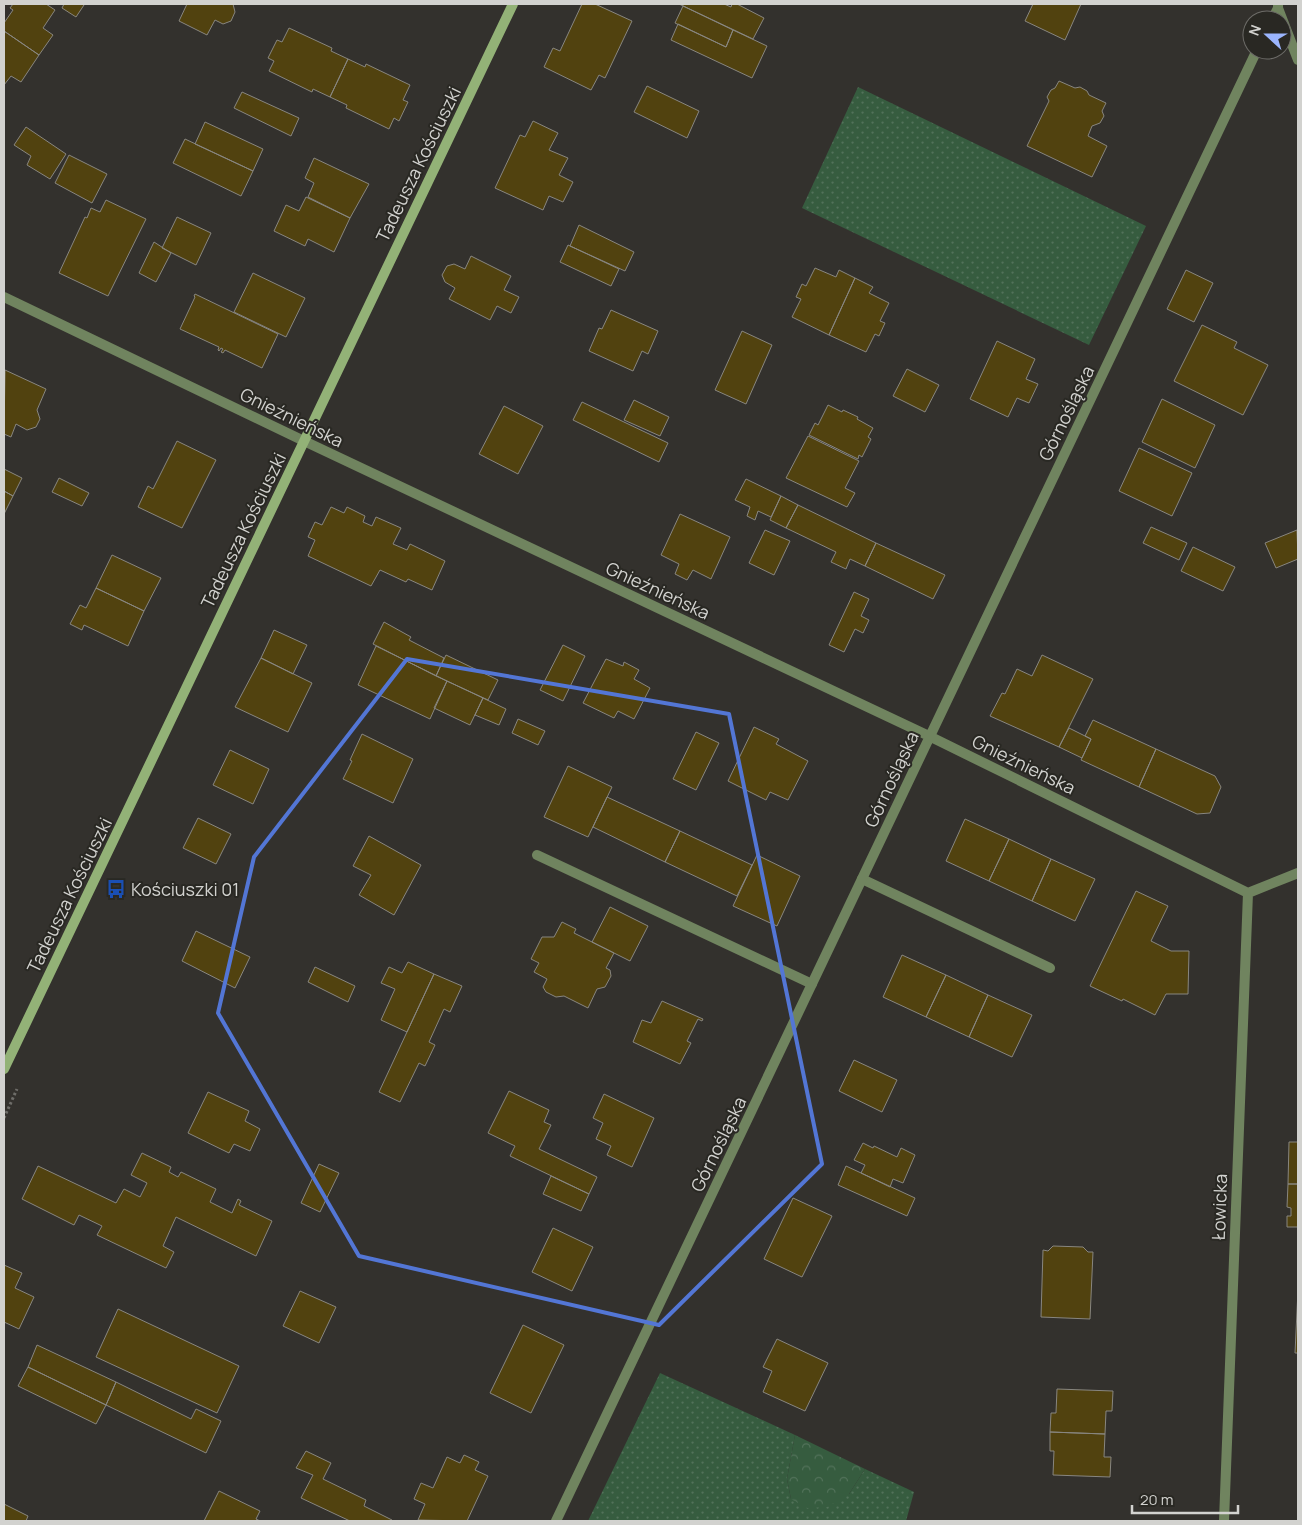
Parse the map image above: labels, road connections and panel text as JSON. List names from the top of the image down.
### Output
{
  "streets": {
    "street": [
      "Tadeusza Kościuszki",
      "Górnośląska",
      "Gnieźnieńska",
      "Łowicka"
    ]
  },
  "crossings": [
    ["Tadeusza Kościuszki", "Gnieźnieńska"],
    ["Górnośląska", "Gnieźnieńska"],
    ["Gnieźnieńska", "Łowicka"]
  ],
  "places": {
    "bus stop": ["Kościuszki 01"]
  },
  "scale_bar": "20 m",
  "north": "left"
}
